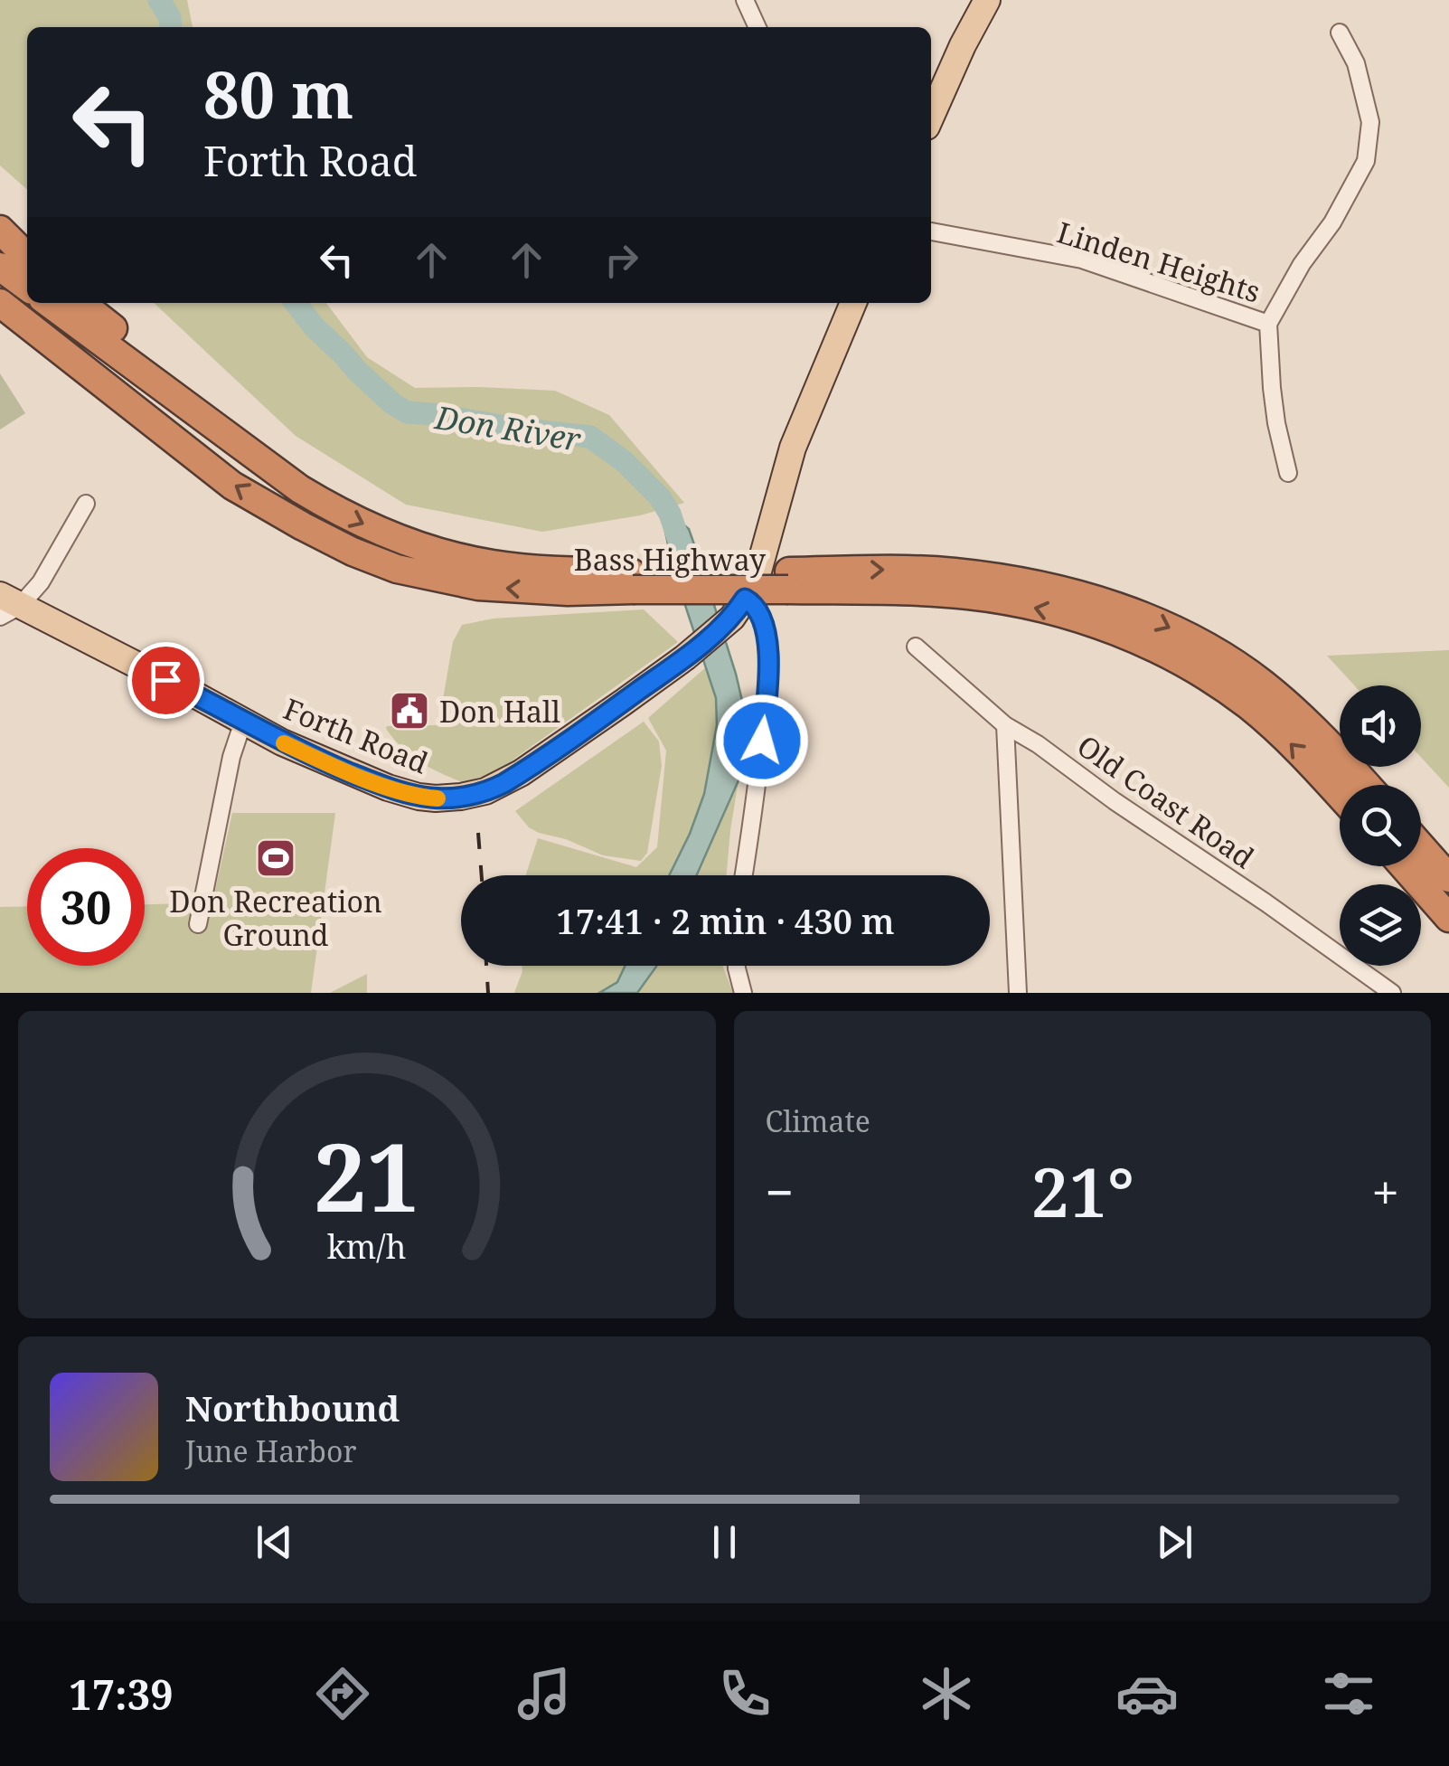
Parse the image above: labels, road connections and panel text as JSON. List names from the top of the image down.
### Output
{
  "streets": {
    "highway": ["Bass Highway"],
    "main road": ["Forth Road"],
    "street": ["Linden Heights", "Old Coast Road"]
  },
  "water": ["Don River"],
  "places": {
    "public building": ["Don Hall"],
    "sports": ["Don Recreation Ground"]
  },
  "page": {
    "turn": ["80 m", "Forth Road"],
    "limit": "30",
    "trip": "17:41 · 2 min · 430 m",
    "tile": "Climate",
    "heat": ["−", "21°", "+"],
    "song": ["Northbound", "June Harbor"],
    "tabs": "17:39",
    "gauge": ["21", "km/h"]
  }
}
